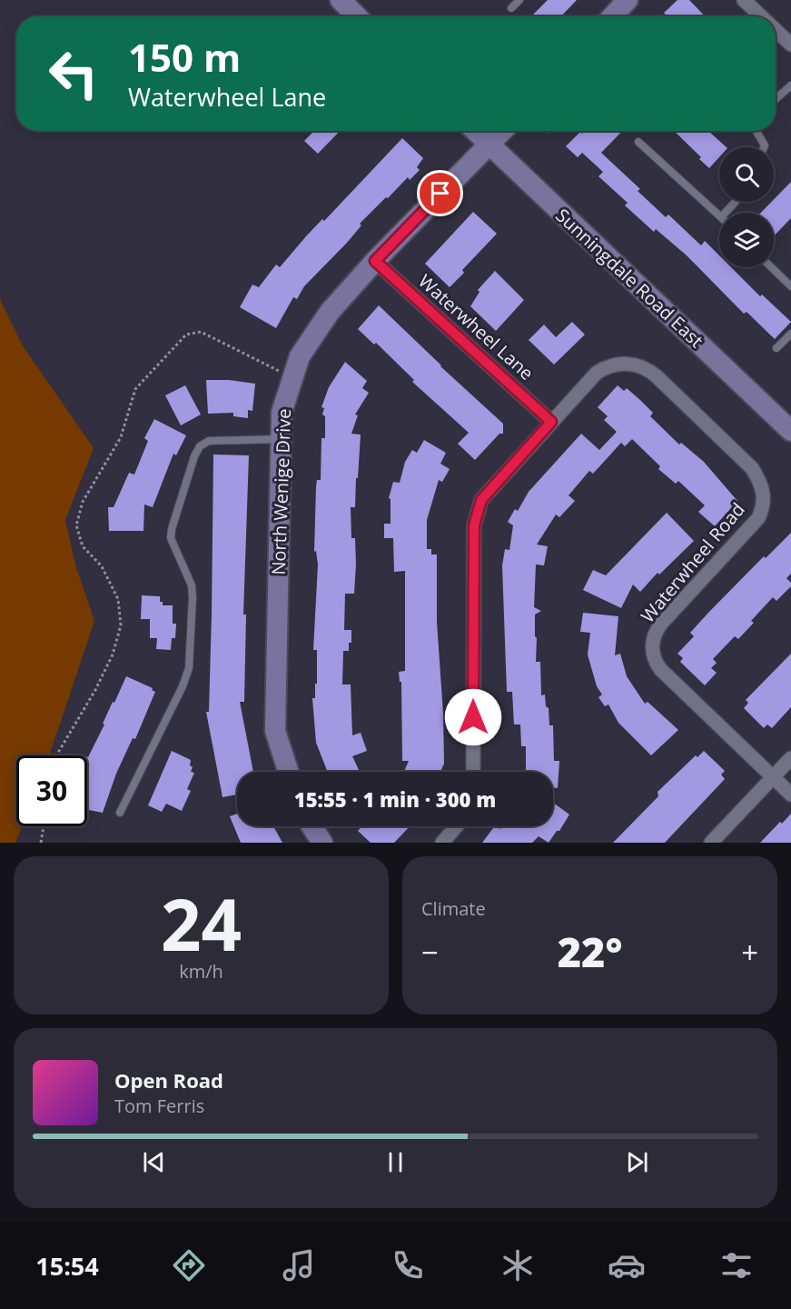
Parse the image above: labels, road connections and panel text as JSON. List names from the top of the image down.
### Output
{
  "streets": {
    "street": [
      "Sunningdale Road East",
      "Waterwheel Lane",
      "North Wenige Drive",
      "Waterwheel Road"
    ]
  },
  "crossings": [
    ["Sunningdale Road East", "North Wenige Drive"],
    ["Waterwheel Lane", "North Wenige Drive"],
    ["Waterwheel Lane", "Waterwheel Road"]
  ],
  "page": {
    "turn": ["150 m", "Waterwheel Lane"],
    "limit": "30",
    "trip": "15:55 · 1 min · 300 m",
    "tile": [
      ["24", "km/h"],
      "Climate"
    ],
    "heat": ["−", "22°", "+"],
    "song": ["Open Road", "Tom Ferris"],
    "tabs": "15:54"
  }
}
